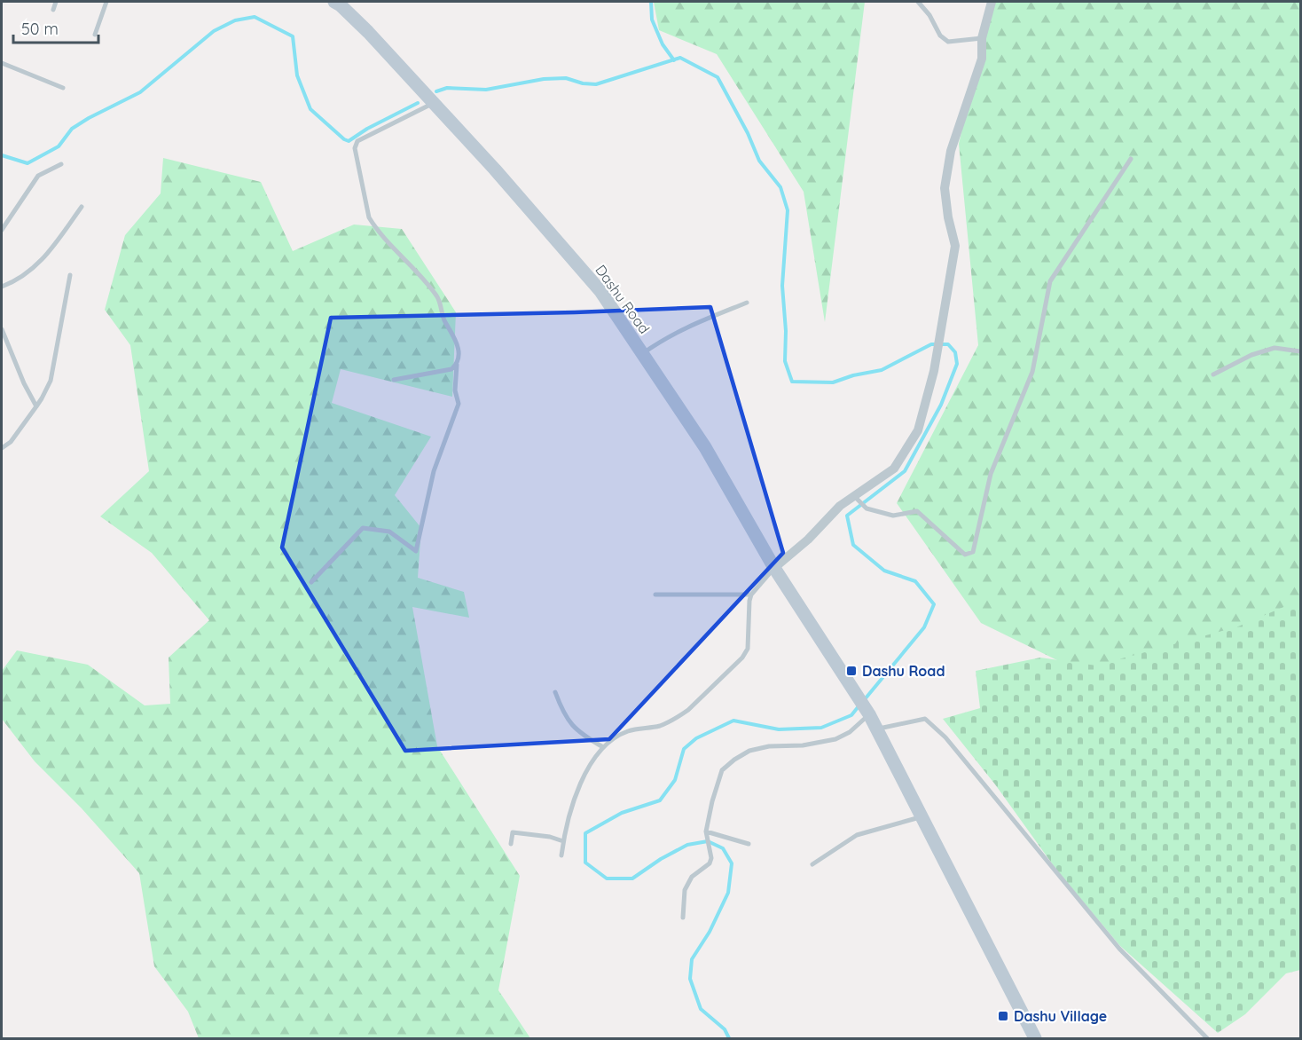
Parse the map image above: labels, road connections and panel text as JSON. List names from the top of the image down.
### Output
{
  "streets": {
    "street": ["Dashu Road"]
  },
  "places": {
    "transit": ["Dashu Road", "Dashu Village"]
  },
  "scale_bar": "50 m"
}
